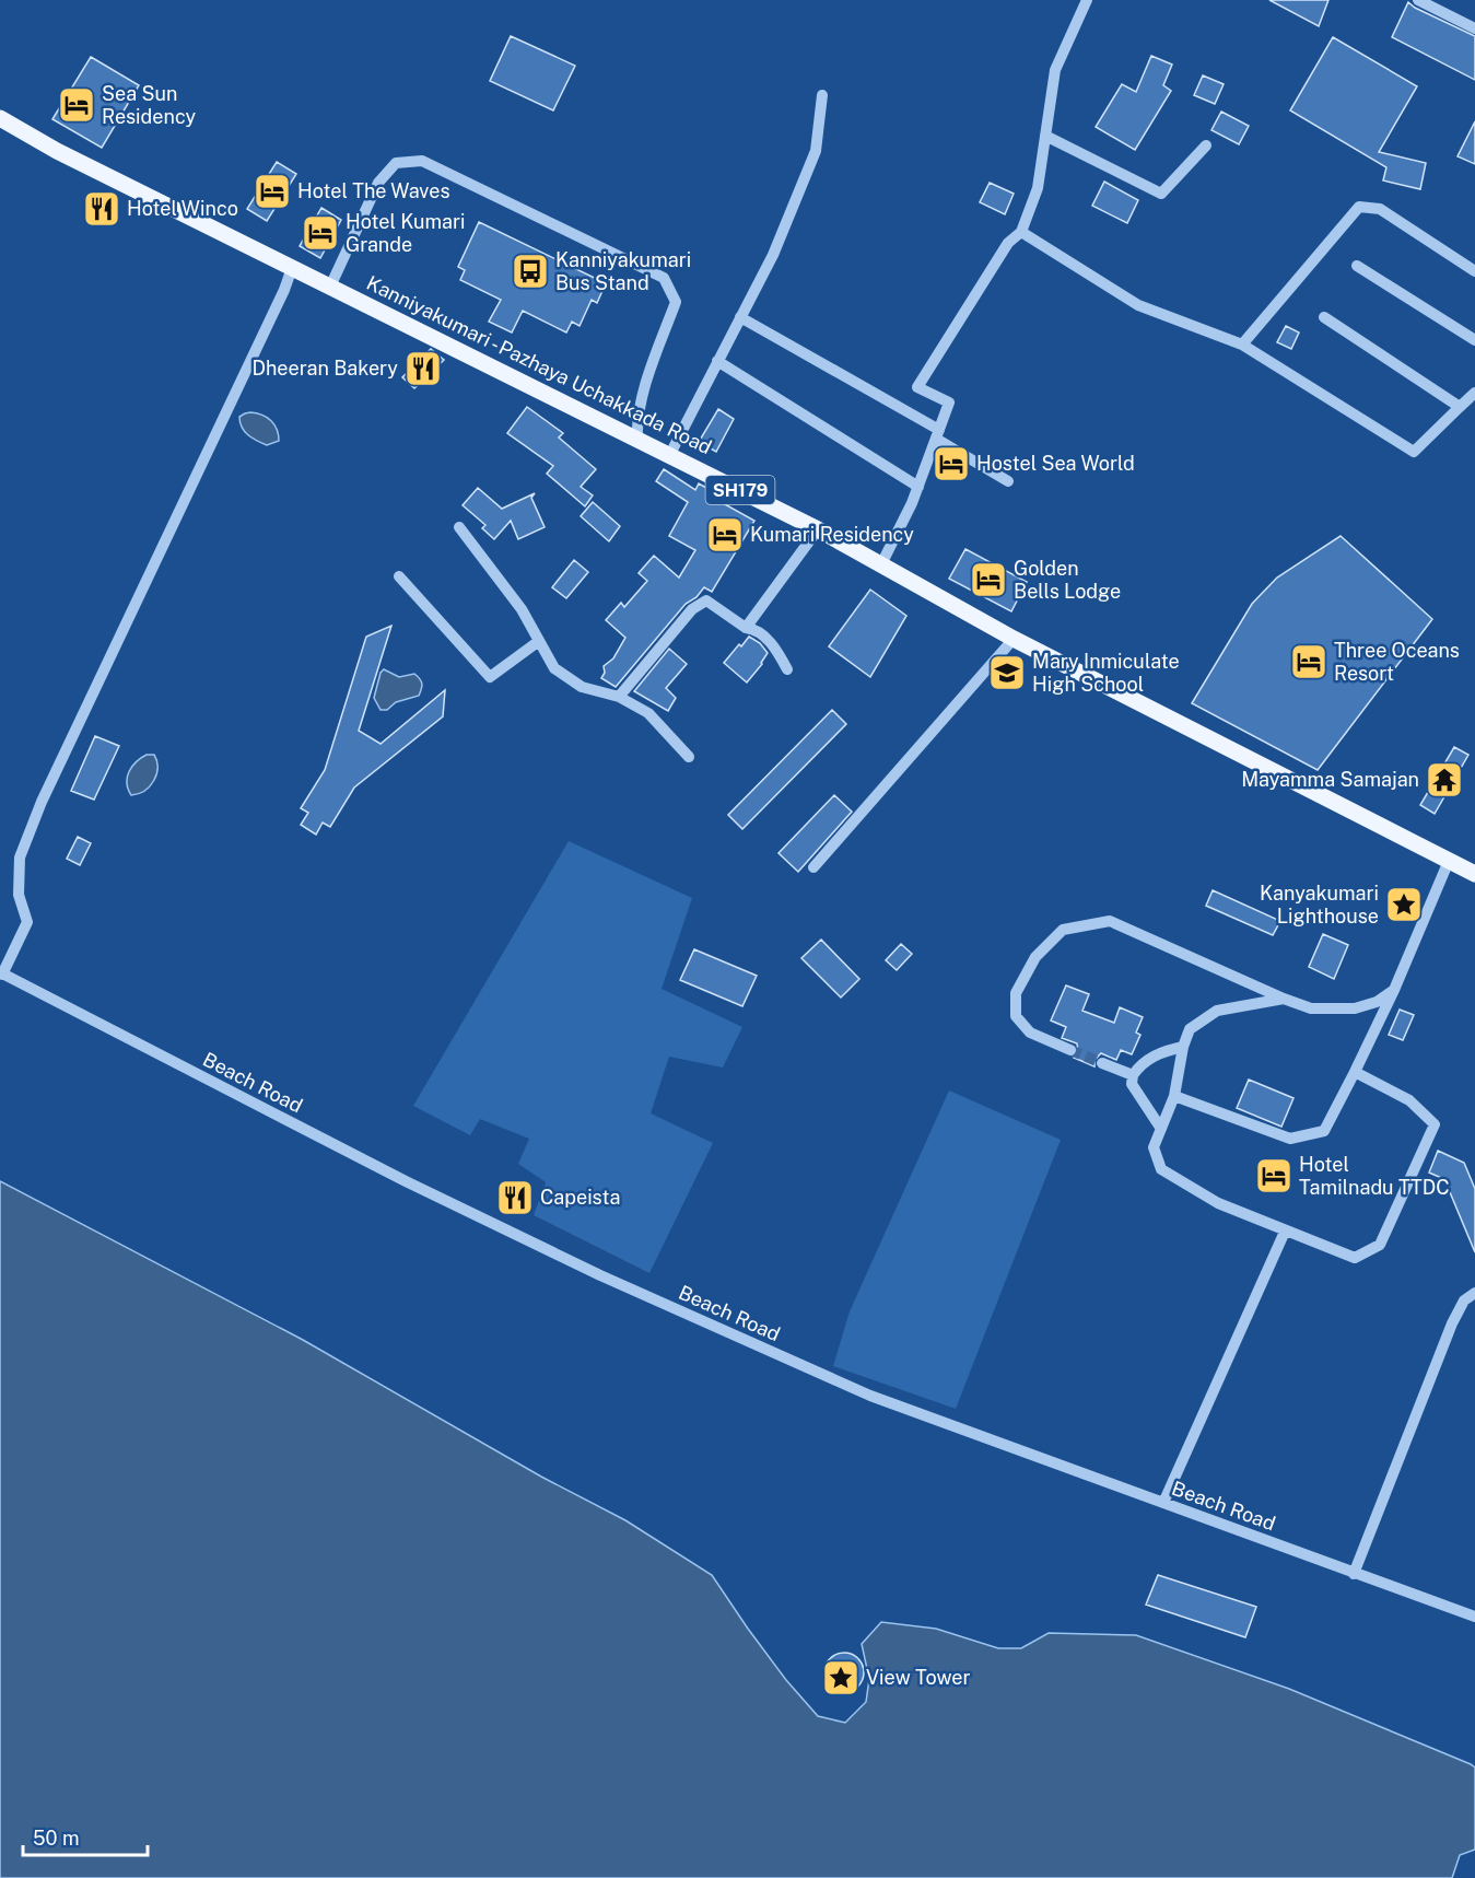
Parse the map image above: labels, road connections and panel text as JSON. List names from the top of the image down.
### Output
{
  "streets": {
    "main road": ["Kanniyakumari - Pazhaya Uchakkada Road", "SH179"],
    "street": ["Beach Road"]
  },
  "places": {
    "hotel": [
      "Sea Sun Residency",
      "Hotel The Waves",
      "Hotel Kumari Grande",
      "Hostel Sea World",
      "Kumari Residency",
      "Golden Bells Lodge",
      "Three Oceans Resort",
      "Hotel Tamilnadu TTDC"
    ],
    "restaurant": ["Hotel Winco", "Dheeran Bakery", "Capeista"],
    "bus stop": ["Kanniyakumari Bus Stand"],
    "school or university": ["Mary Inmiculate High School"],
    "temple": ["Mayamma Samajan"],
    "place": ["Kanyakumari Lighthouse", "View Tower"]
  },
  "scale_bar": "50 m"
}
